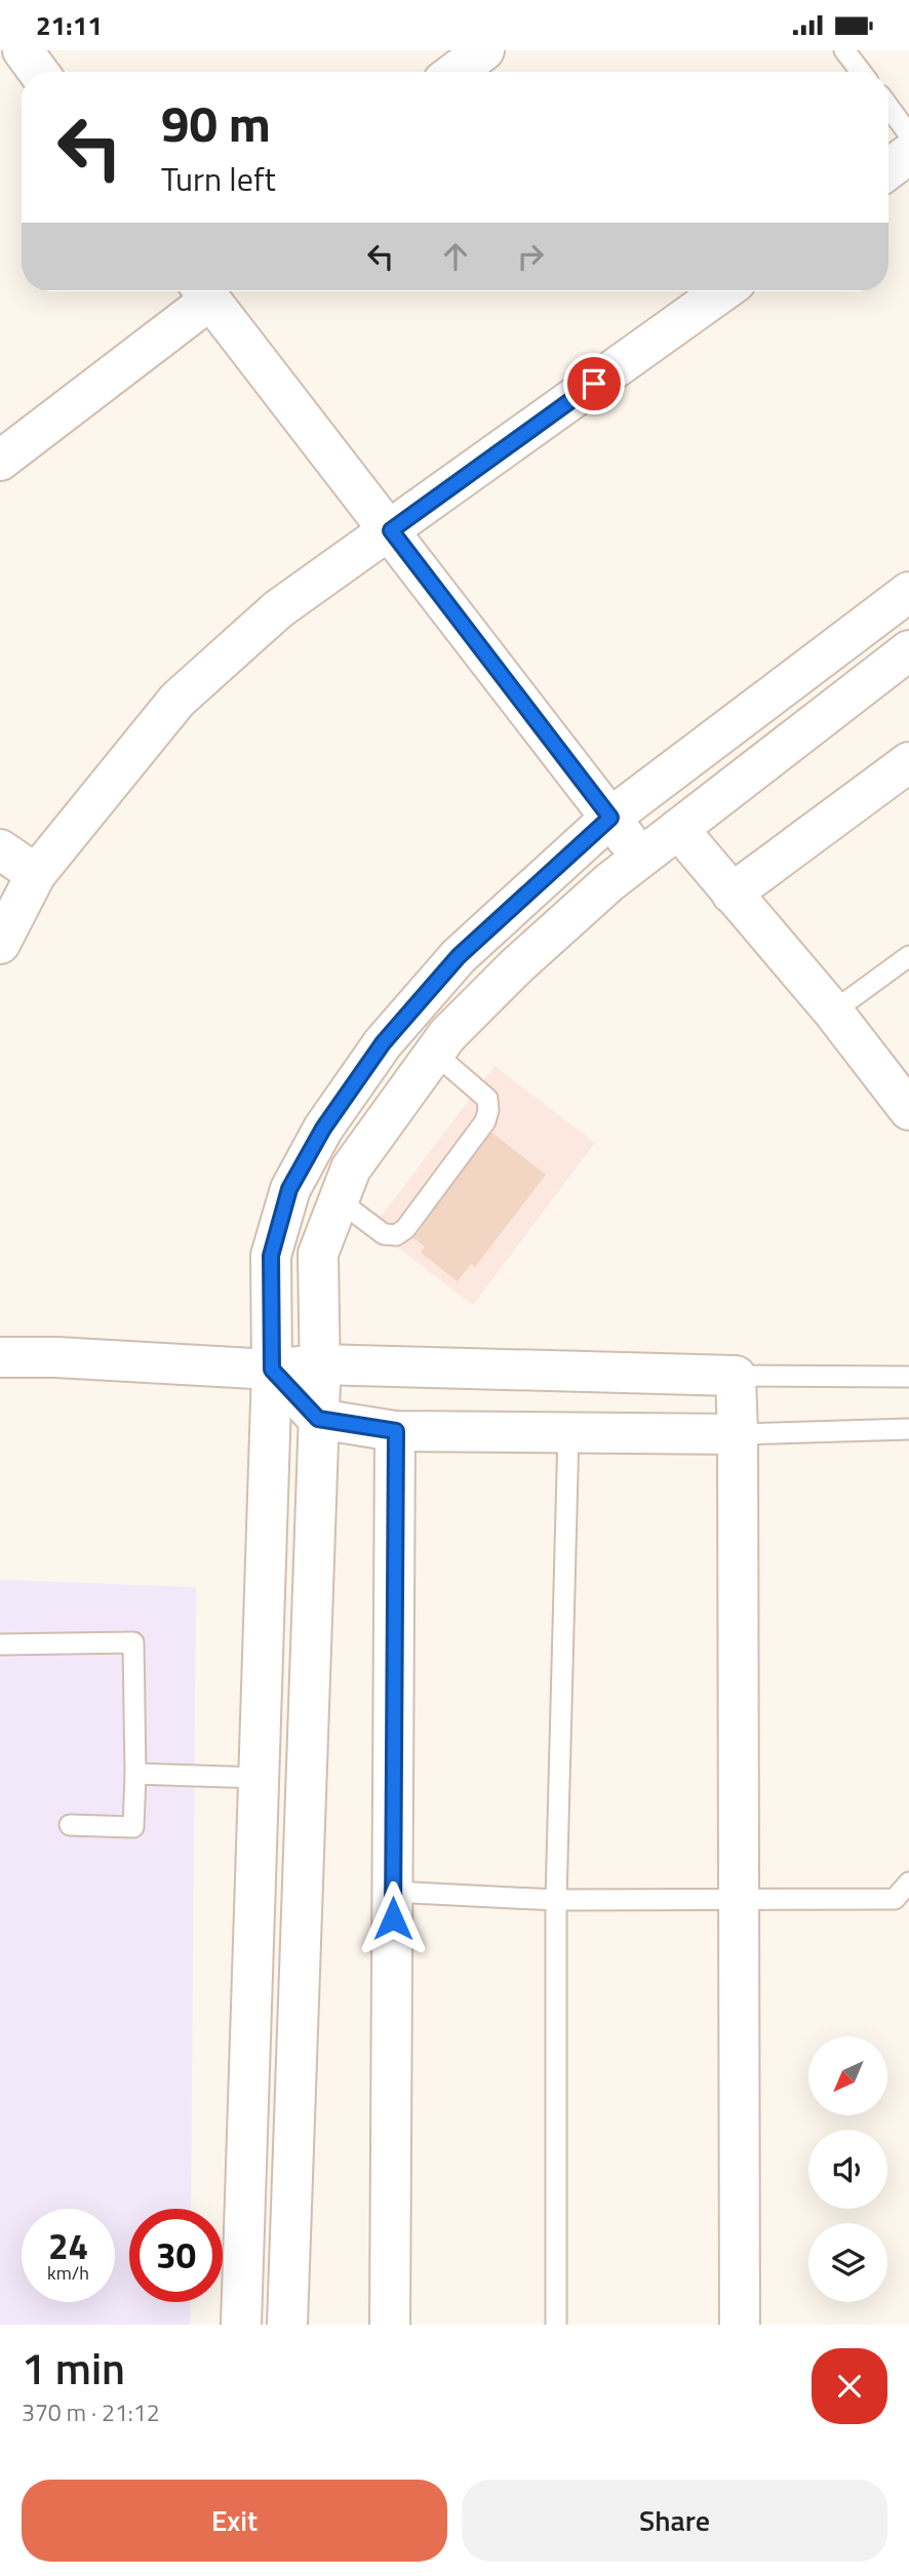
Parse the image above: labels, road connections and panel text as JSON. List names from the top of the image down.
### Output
{
  "north": "bottom left",
  "page": {
    "status": "21:11",
    "turn": ["90 m", "Turn left"],
    "speed": "24 km/h",
    "limit": "30",
    "heading": ["1 min", "370 m · 21:12"],
    "buttons": ["Exit", "Share"]
  }
}
